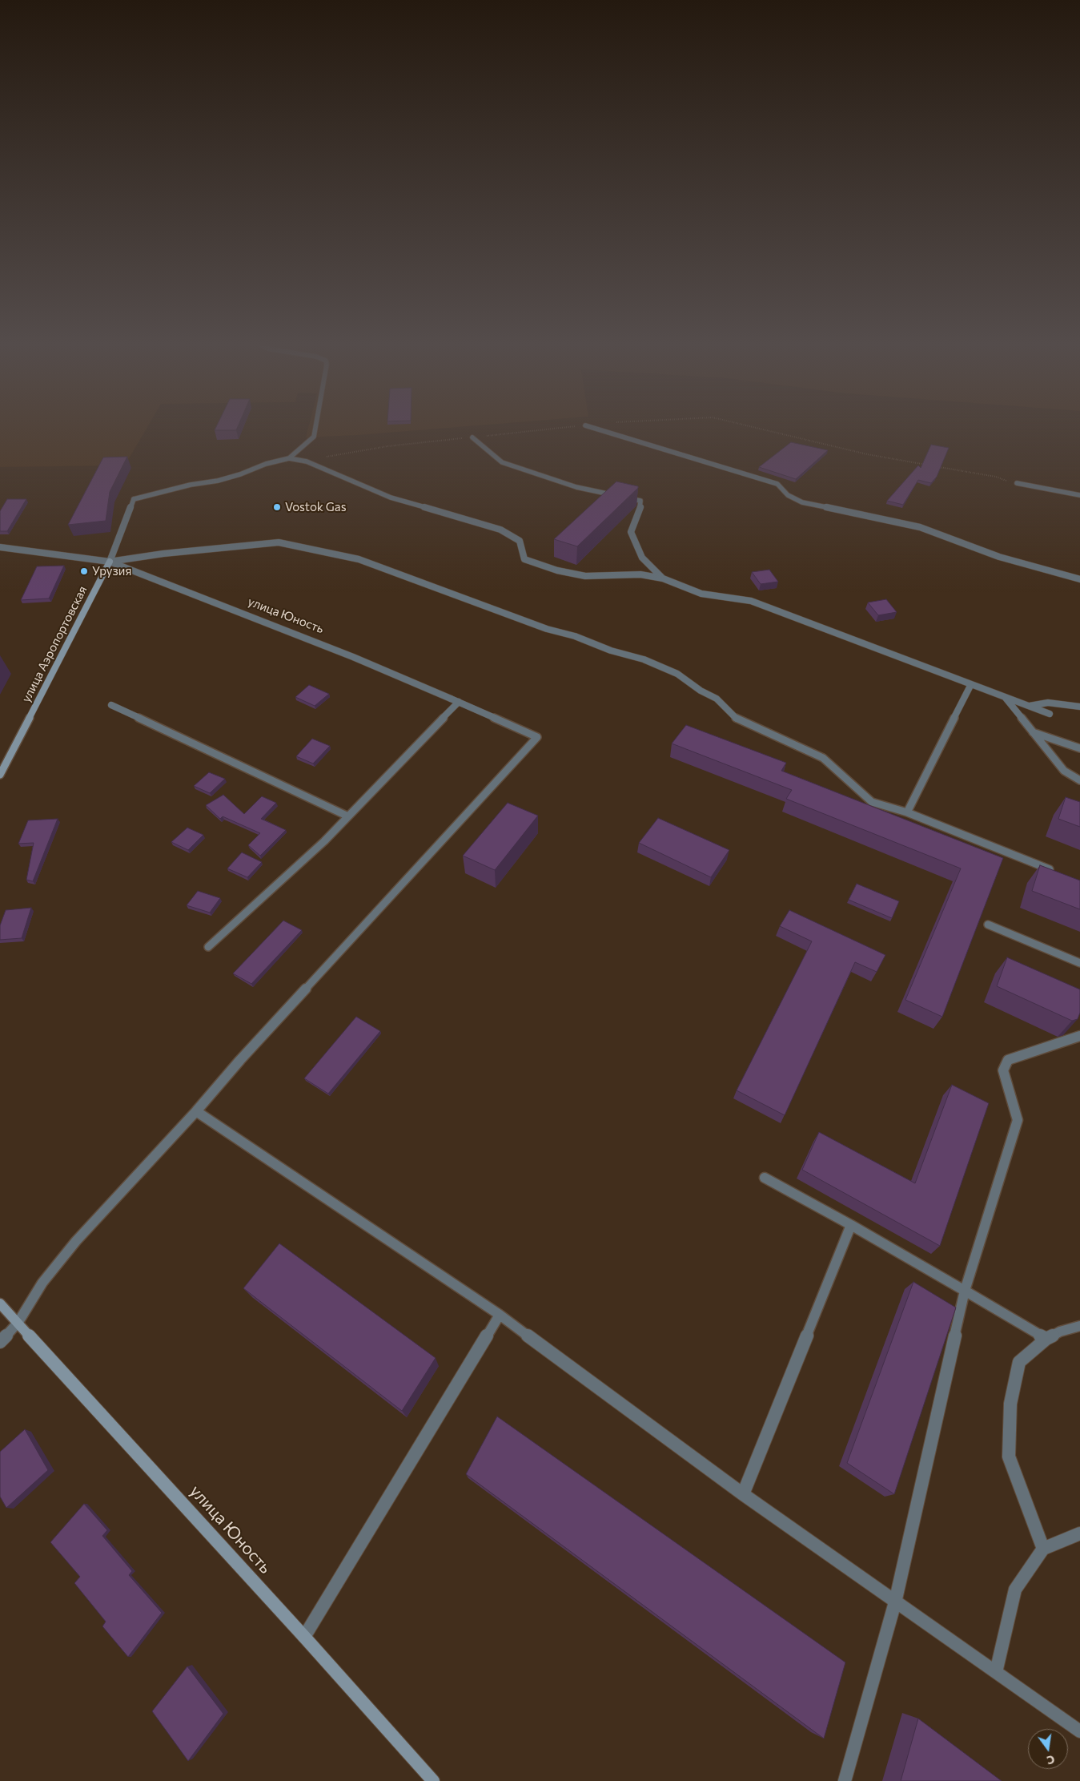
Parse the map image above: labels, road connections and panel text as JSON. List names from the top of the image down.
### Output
{
  "streets": {
    "street": ["улица Юность", "улица Аэропортовская"]
  },
  "crossings": [
    ["улица Юность", "улица Аэропортовская"]
  ],
  "places": ["Vostok Gas", "Урузия"],
  "north": "bottom"
}
